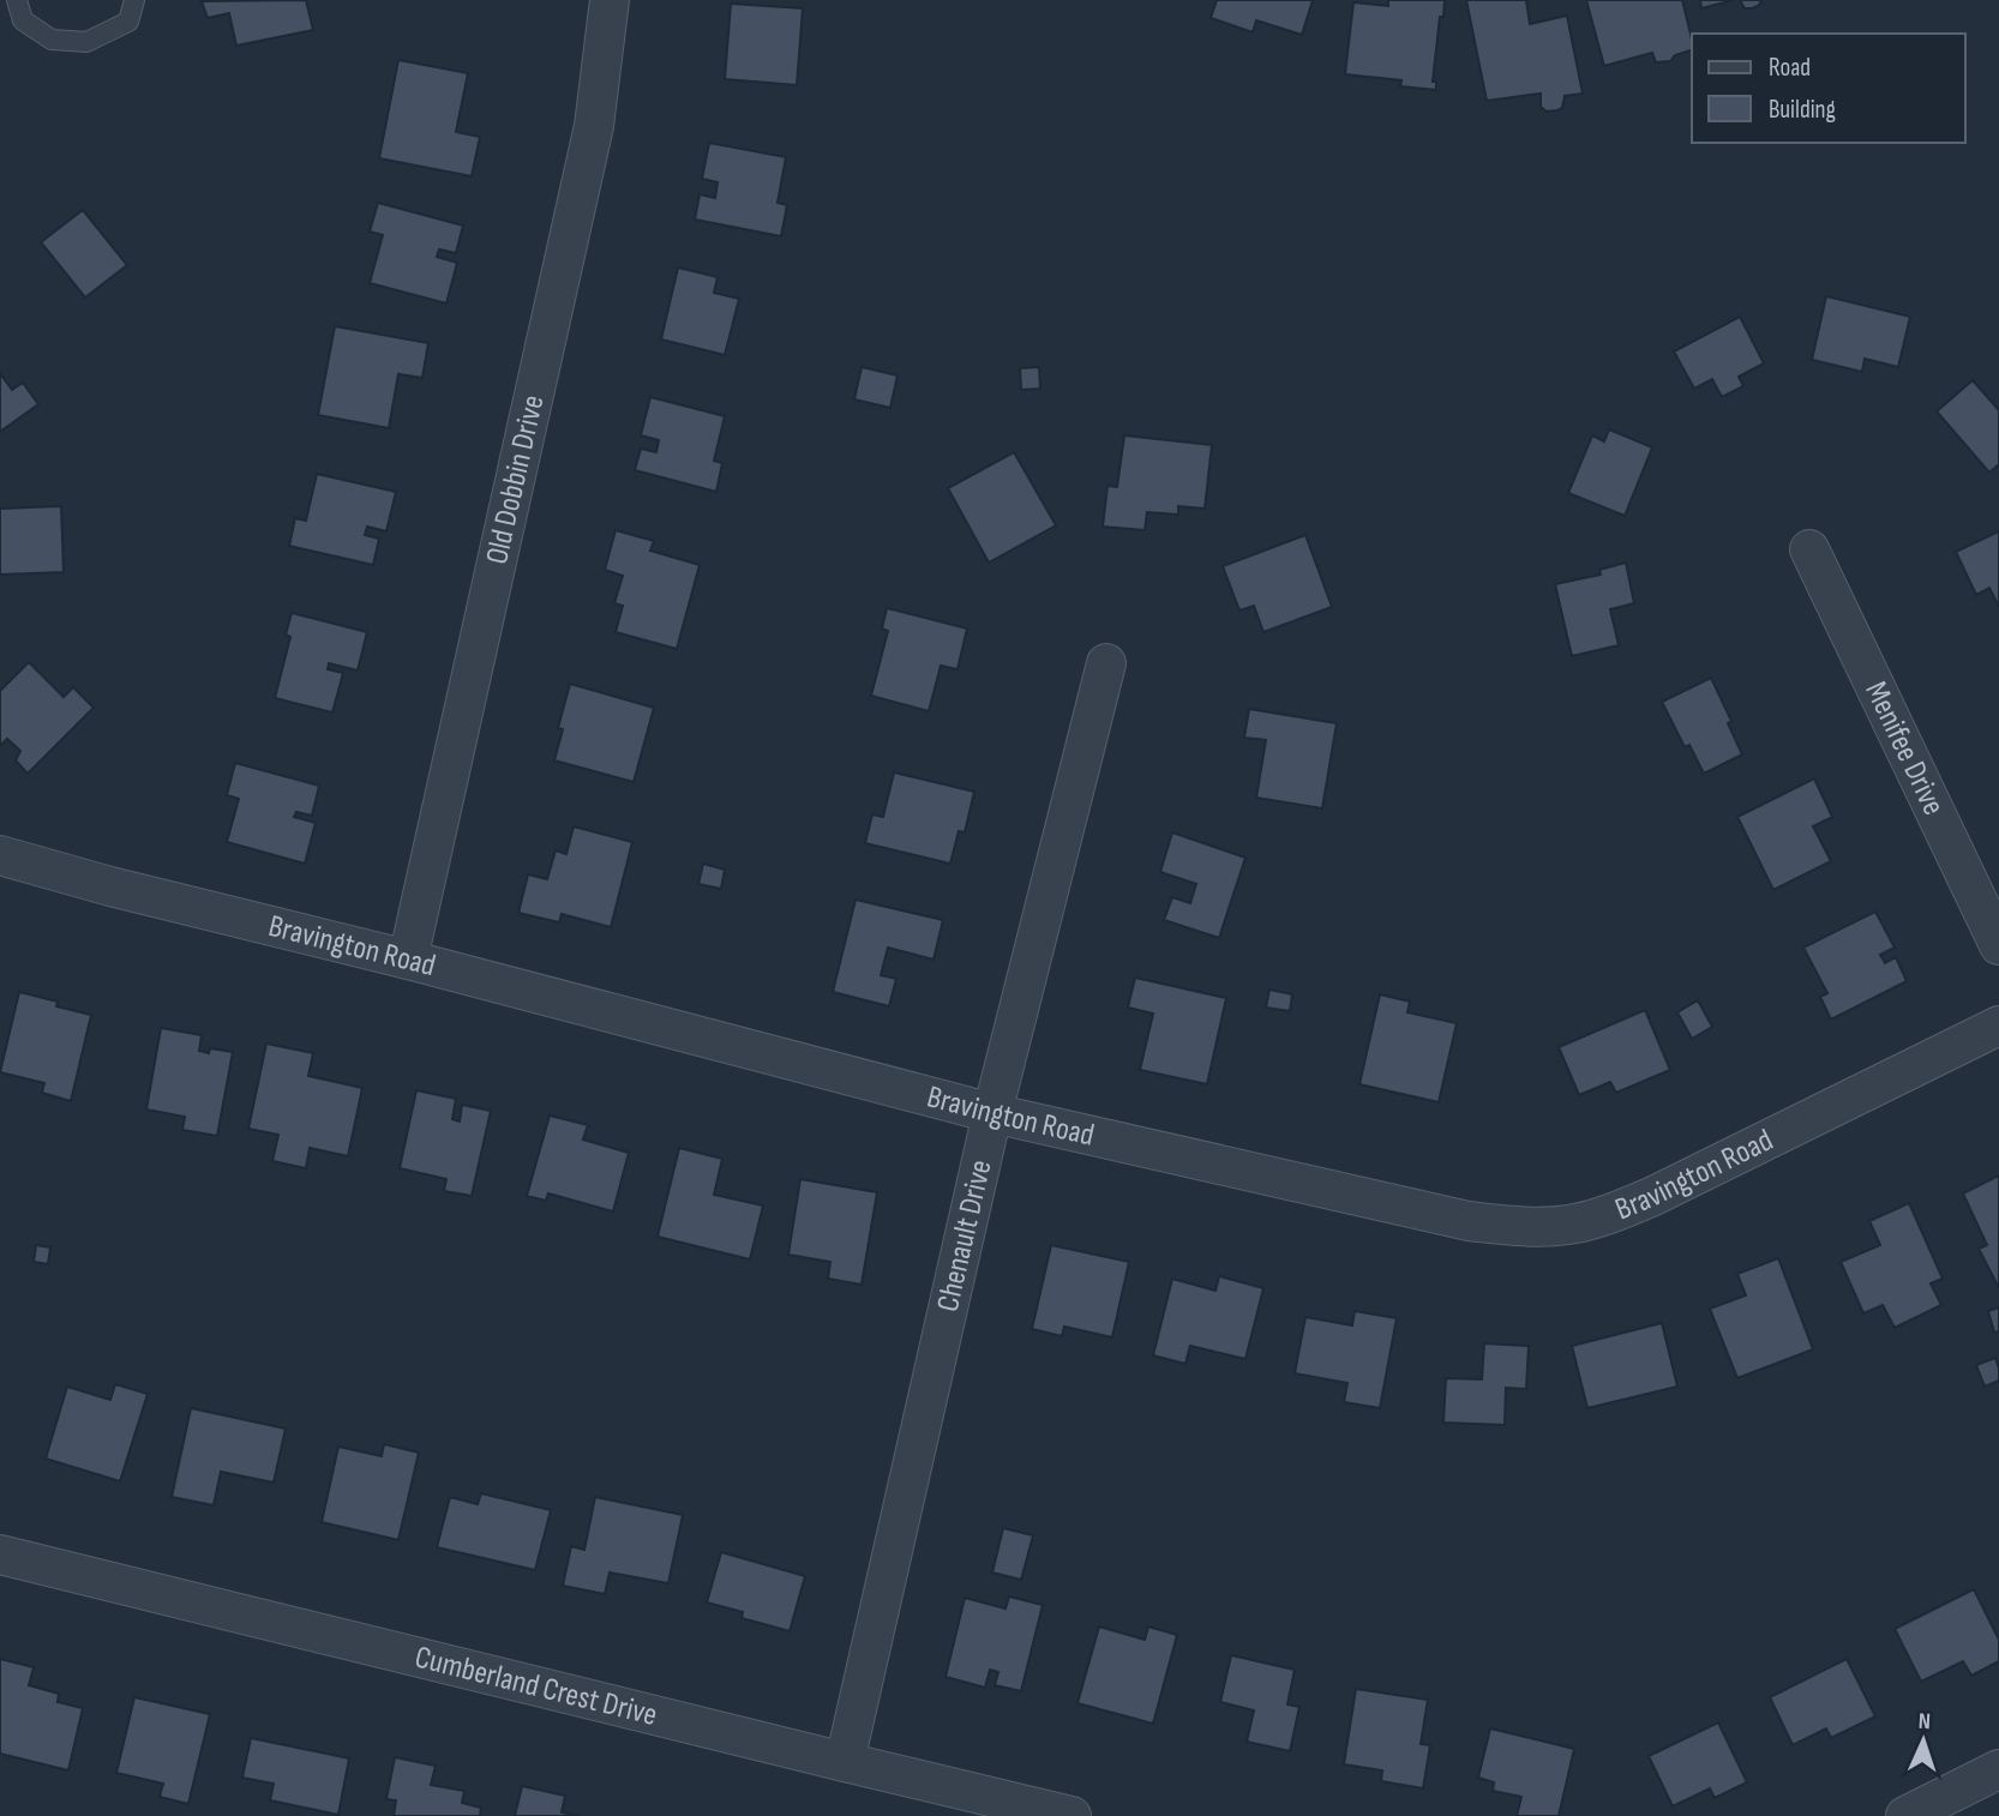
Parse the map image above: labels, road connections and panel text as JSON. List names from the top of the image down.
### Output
{
  "streets": {
    "street": [
      "Old Dobbin Drive",
      "Menifee Drive",
      "Bravington Road",
      "Chenault Drive",
      "Cumberland Crest Drive"
    ]
  },
  "crossings": [
    ["Old Dobbin Drive", "Bravington Road"],
    ["Bravington Road", "Chenault Drive"],
    ["Chenault Drive", "Cumberland Crest Drive"]
  ],
  "legend": ["Road", "Building"],
  "north": "top"
}
